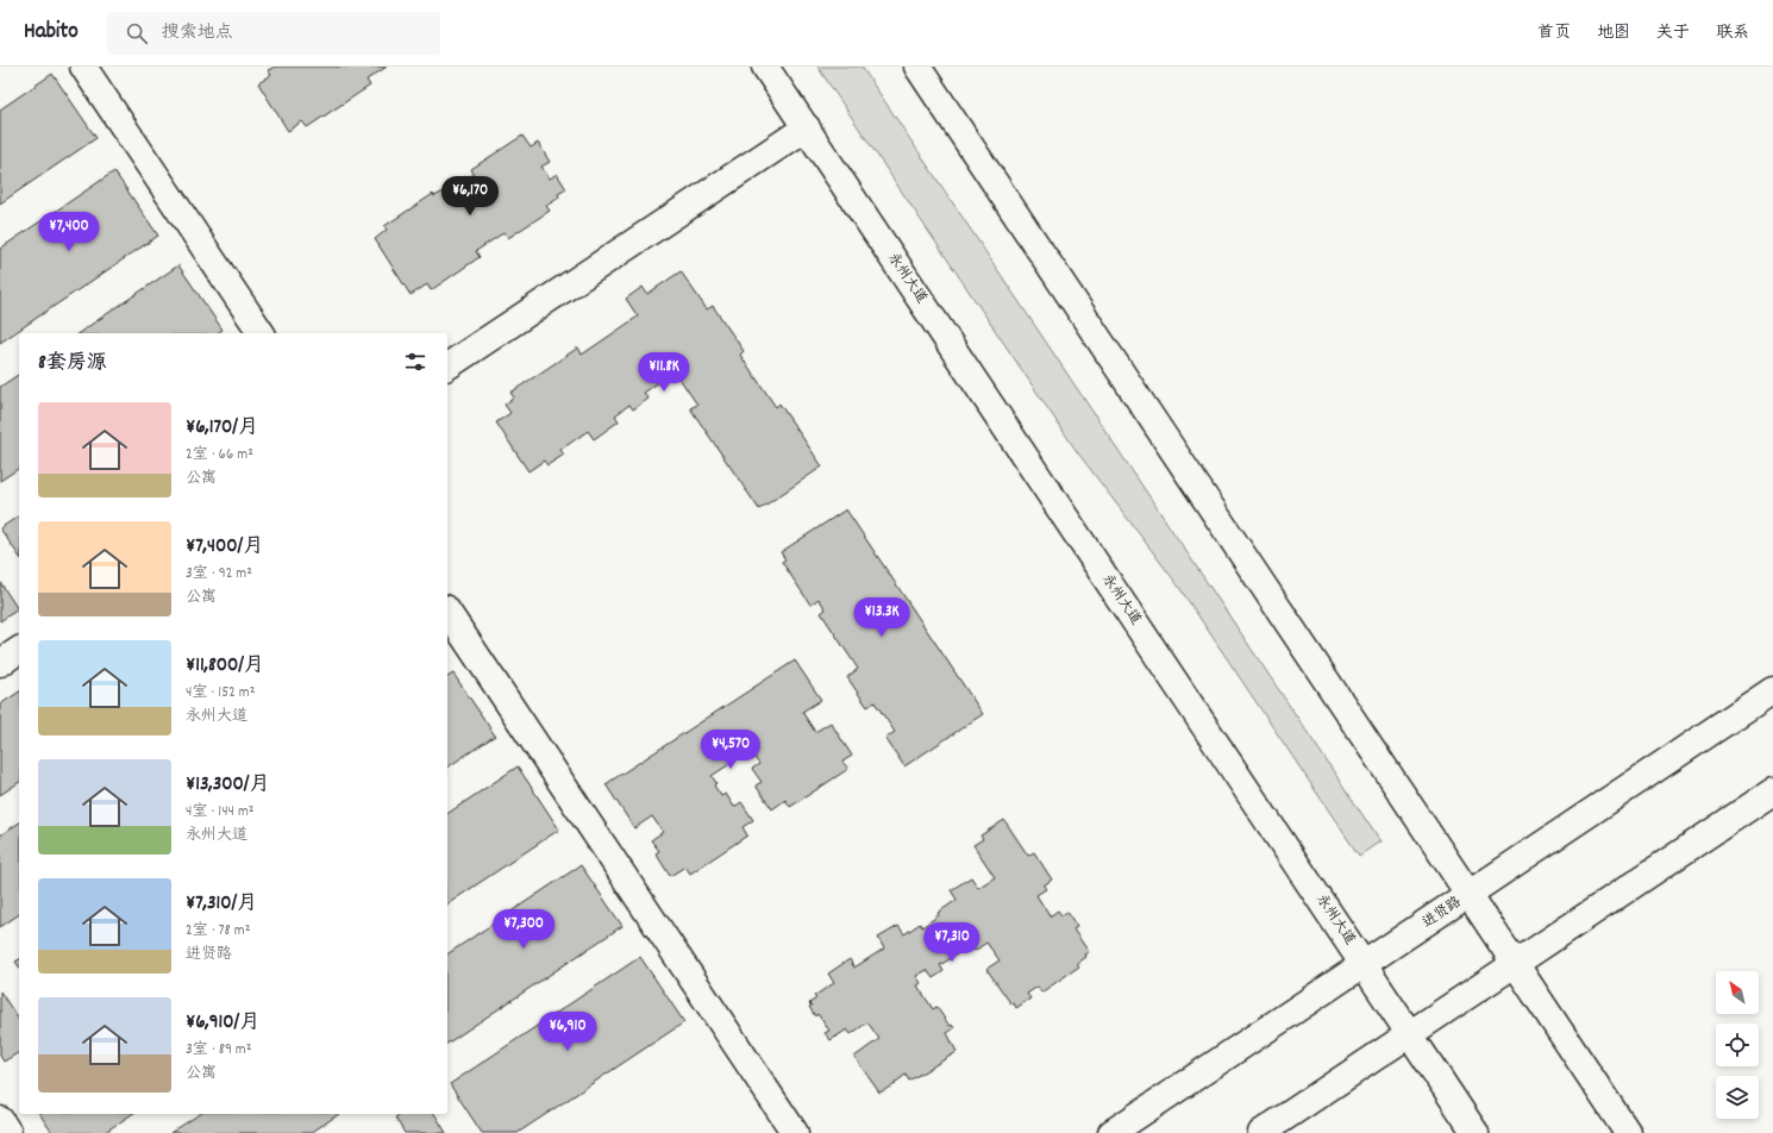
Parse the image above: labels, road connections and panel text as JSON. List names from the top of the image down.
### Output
{
  "streets": {
    "street": ["永州大道", "进贤路"]
  },
  "crossings": [
    ["永州大道", "进贤路"]
  ],
  "north": "top left",
  "page": {
    "header": "Habito",
    "search": "搜索地点",
    "nav": [
      "首页",
      "地图",
      "关于",
      "联系"
    ],
    "price": [
      "¥6,170",
      "¥7,400",
      "¥11.8K",
      "¥13.3K",
      "¥4,570",
      "¥7,300",
      "¥7,310",
      "¥6,910"
    ],
    "heading": "8套房源",
    "list": [
      {
        "name": "¥6,170/月",
        "note": "2室 · 66 m² · 公寓"
      },
      {
        "name": "¥7,400/月",
        "note": "3室 · 92 m² · 公寓"
      },
      {
        "name": "¥11,800/月",
        "note": "4室 · 152 m² · 永州大道"
      },
      {
        "name": "¥13,300/月",
        "note": "4室 · 144 m² · 永州大道"
      },
      {
        "name": "¥7,310/月",
        "note": "2室 · 78 m² · 进贤路"
      },
      {
        "name": "¥6,910/月",
        "note": "3室 · 89 m² · 公寓"
      }
    ]
  }
}
